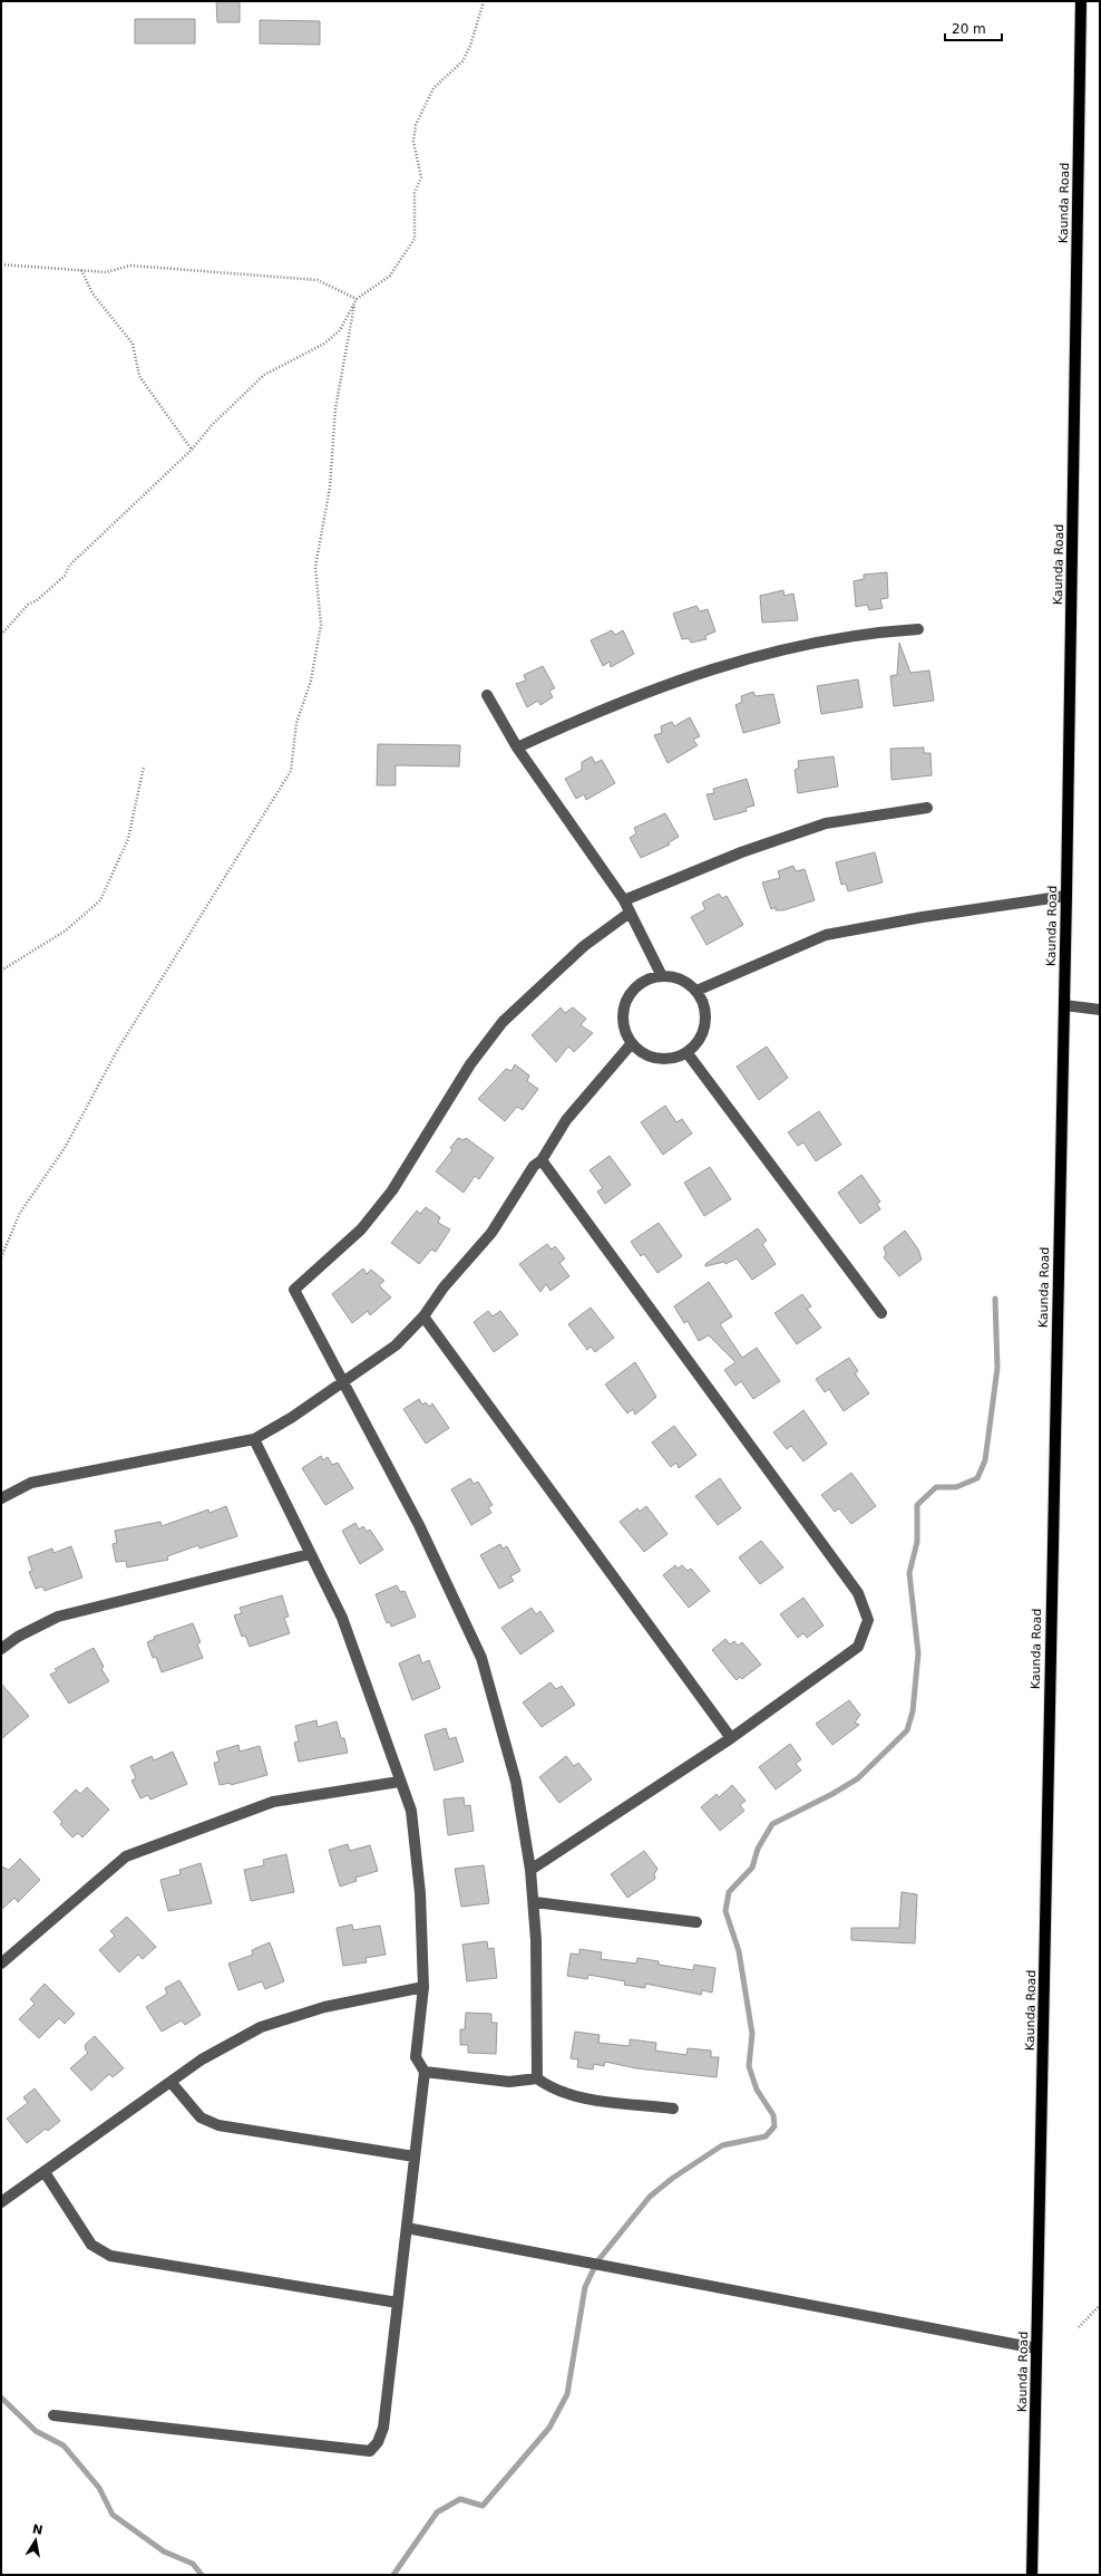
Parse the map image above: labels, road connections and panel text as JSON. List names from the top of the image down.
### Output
{
  "streets": {
    "main road": ["Kaunda Road"]
  },
  "scale_bar": "20 m",
  "north": "top"
}
